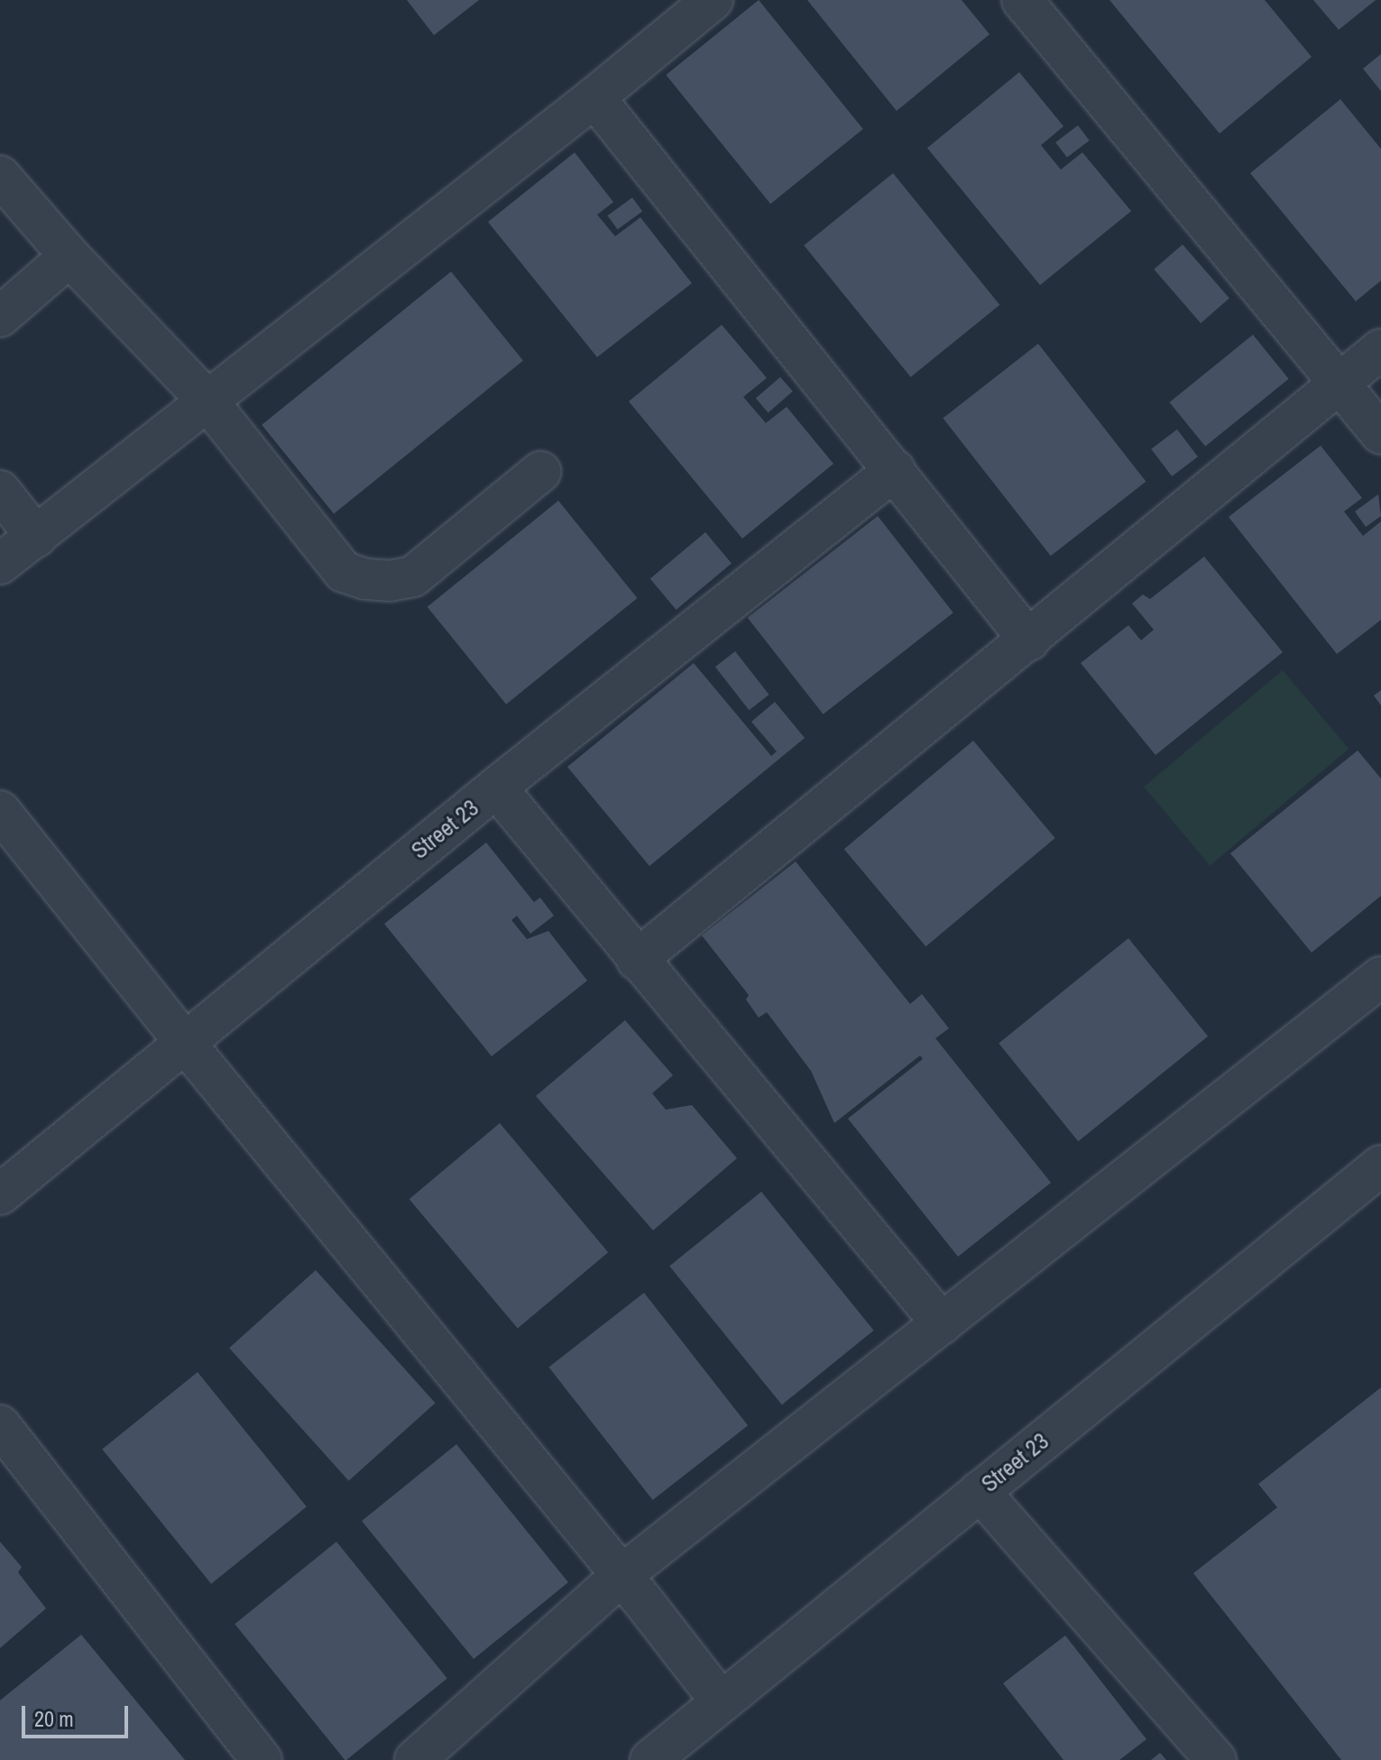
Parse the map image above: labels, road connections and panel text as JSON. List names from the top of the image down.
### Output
{
  "streets": {
    "street": ["Street 23"]
  },
  "scale_bar": "20 m"
}
